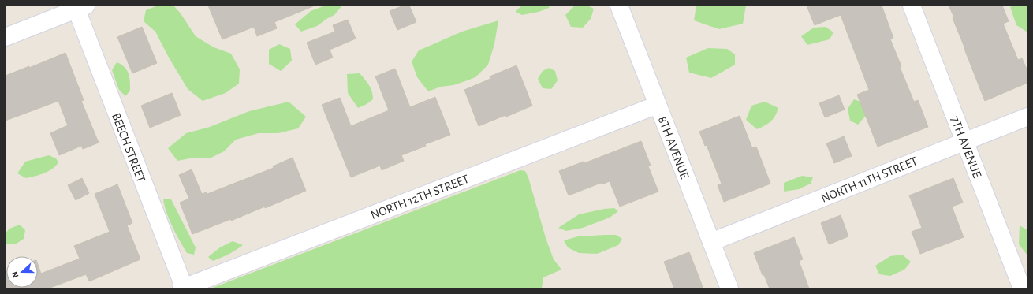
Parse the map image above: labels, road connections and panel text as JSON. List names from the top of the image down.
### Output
{
  "streets": {
    "street": [
      "7TH AVENUE",
      "BEECH STREET",
      "8TH AVENUE",
      "NORTH 11TH STREET",
      "NORTH 12TH STREET"
    ]
  },
  "crossings": [
    ["7TH AVENUE", "NORTH 11TH STREET"],
    ["BEECH STREET", "NORTH 12TH STREET"],
    ["8TH AVENUE", "NORTH 11TH STREET"],
    ["8TH AVENUE", "NORTH 12TH STREET"]
  ],
  "north": "left"
}
